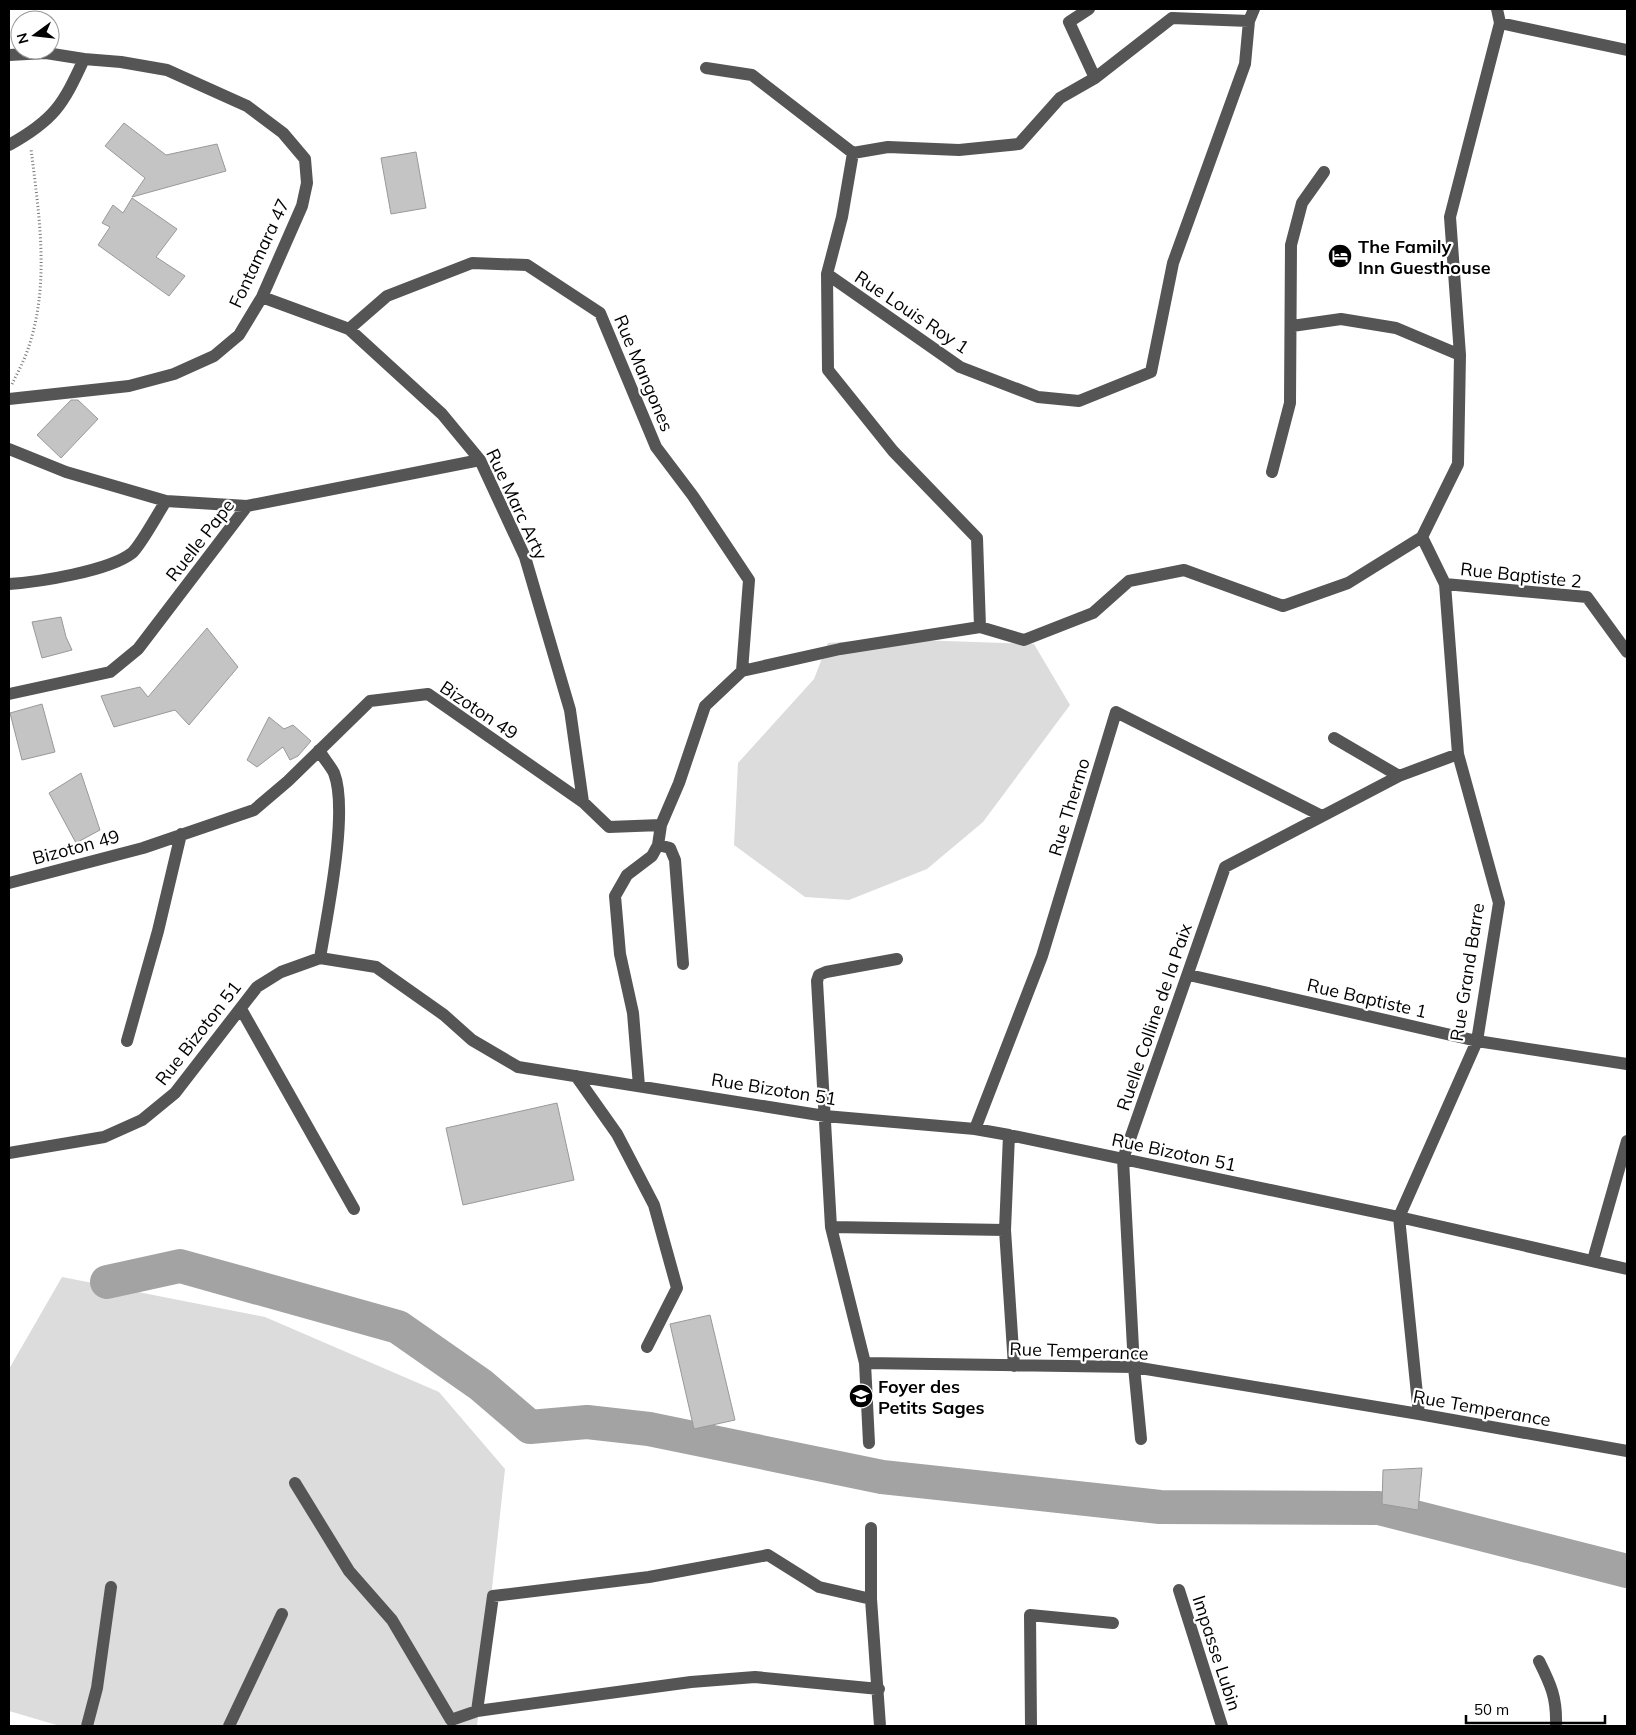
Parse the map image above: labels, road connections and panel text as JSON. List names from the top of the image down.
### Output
{
  "streets": {
    "street": [
      "Fontamara 47",
      "Rue Louis Roy 1",
      "Rue Mangones",
      "Rue Marc Arty",
      "Ruelle Pape",
      "Rue Baptiste 2",
      "Bizoton 49",
      "Rue Thermo",
      "Rue Grand Barre",
      "Rue Baptiste 1",
      "Ruelle Colline de la Paix",
      "Rue Bizoton 51",
      "Rue Temperance",
      "Impasse Lubin"
    ]
  },
  "crossings": [
    ["Fontamara 47", "Rue Marc Arty"],
    ["Rue Mangones", "Rue Marc Arty"],
    ["Rue Marc Arty", "Ruelle Pape"],
    ["Rue Marc Arty", "Bizoton 49"],
    ["Rue Baptiste 2", "Rue Grand Barre"],
    ["Rue Thermo", "Ruelle Colline de la Paix"],
    ["Rue Thermo", "Rue Bizoton 51"],
    ["Rue Grand Barre", "Rue Baptiste 1"],
    ["Rue Grand Barre", "Ruelle Colline de la Paix"],
    ["Rue Grand Barre", "Rue Bizoton 51"],
    ["Rue Grand Barre", "Rue Temperance"],
    ["Rue Baptiste 1", "Ruelle Colline de la Paix"],
    ["Ruelle Colline de la Paix", "Rue Bizoton 51"],
    ["Ruelle Colline de la Paix", "Rue Temperance"]
  ],
  "places": {
    "hotel": ["The Family Inn Guesthouse"],
    "school or university": ["Foyer des Petits Sages"]
  },
  "scale_bar": "50 m",
  "north": "left"
}
